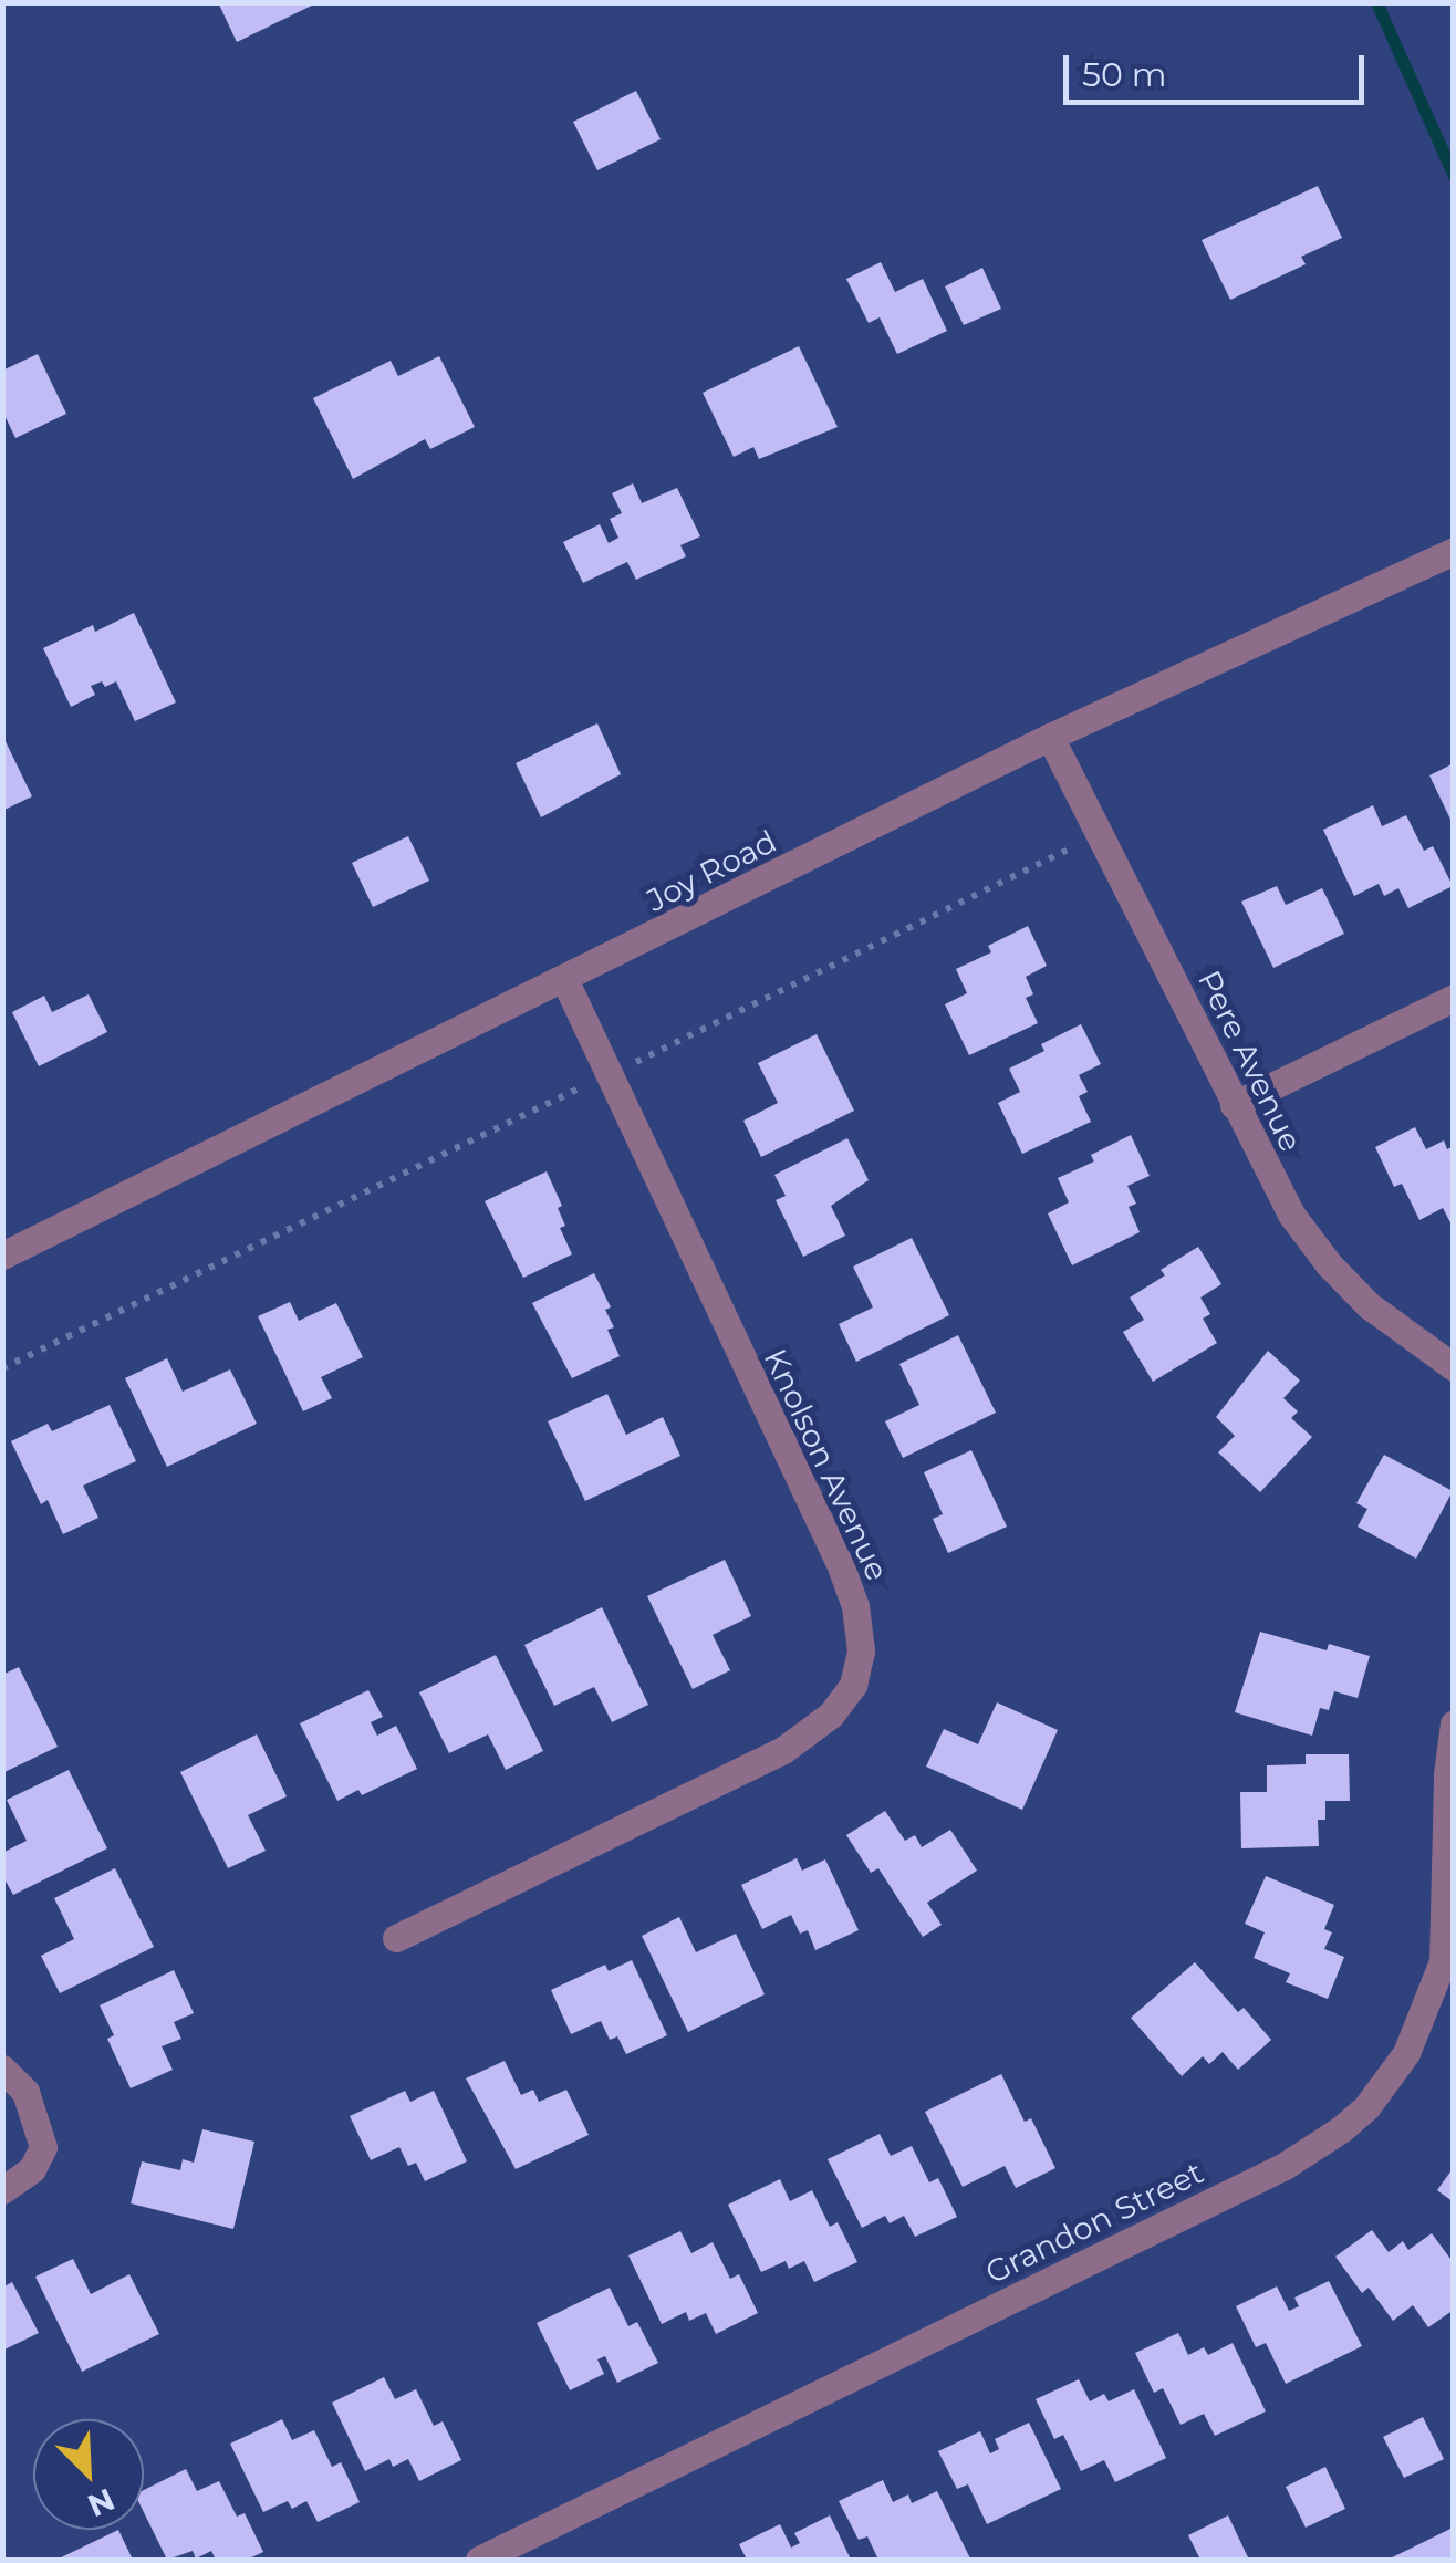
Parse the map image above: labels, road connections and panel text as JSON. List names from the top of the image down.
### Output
{
  "streets": {
    "street": [
      "Joy Road",
      "Pere Avenue",
      "Knolson Avenue",
      "Grandon Street"
    ]
  },
  "crossings": [
    ["Joy Road", "Pere Avenue"],
    ["Joy Road", "Knolson Avenue"]
  ],
  "scale_bar": "50 m",
  "north": "bottom right"
}
